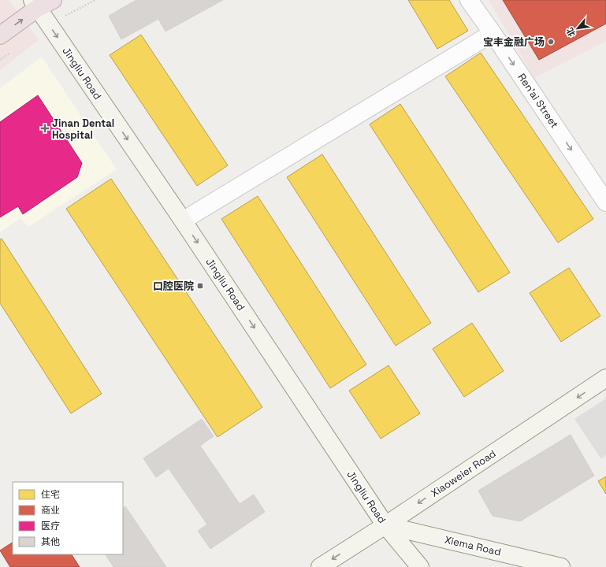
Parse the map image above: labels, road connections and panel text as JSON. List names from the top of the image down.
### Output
{
  "streets": {
    "street": [
      "Jingliu Road",
      "Ren'ai Street",
      "Xiaoweier Road",
      "Xiema Road"
    ]
  },
  "crossings": [
    ["Jingliu Road", "Xiaoweier Road"],
    ["Jingliu Road", "Xiema Road"],
    ["Xiaoweier Road", "Xiema Road"]
  ],
  "one_way": ["Jingliu Road", "Ren'ai Street", "Xiaoweier Road"],
  "places": {
    "other": ["宝丰金融广场"],
    "health": ["Jinan Dental Hospital"],
    "transit": ["口腔医院"]
  },
  "legend": [
    "住宅",
    "商业",
    "医疗",
    "其他"
  ],
  "north": "bottom left"
}
